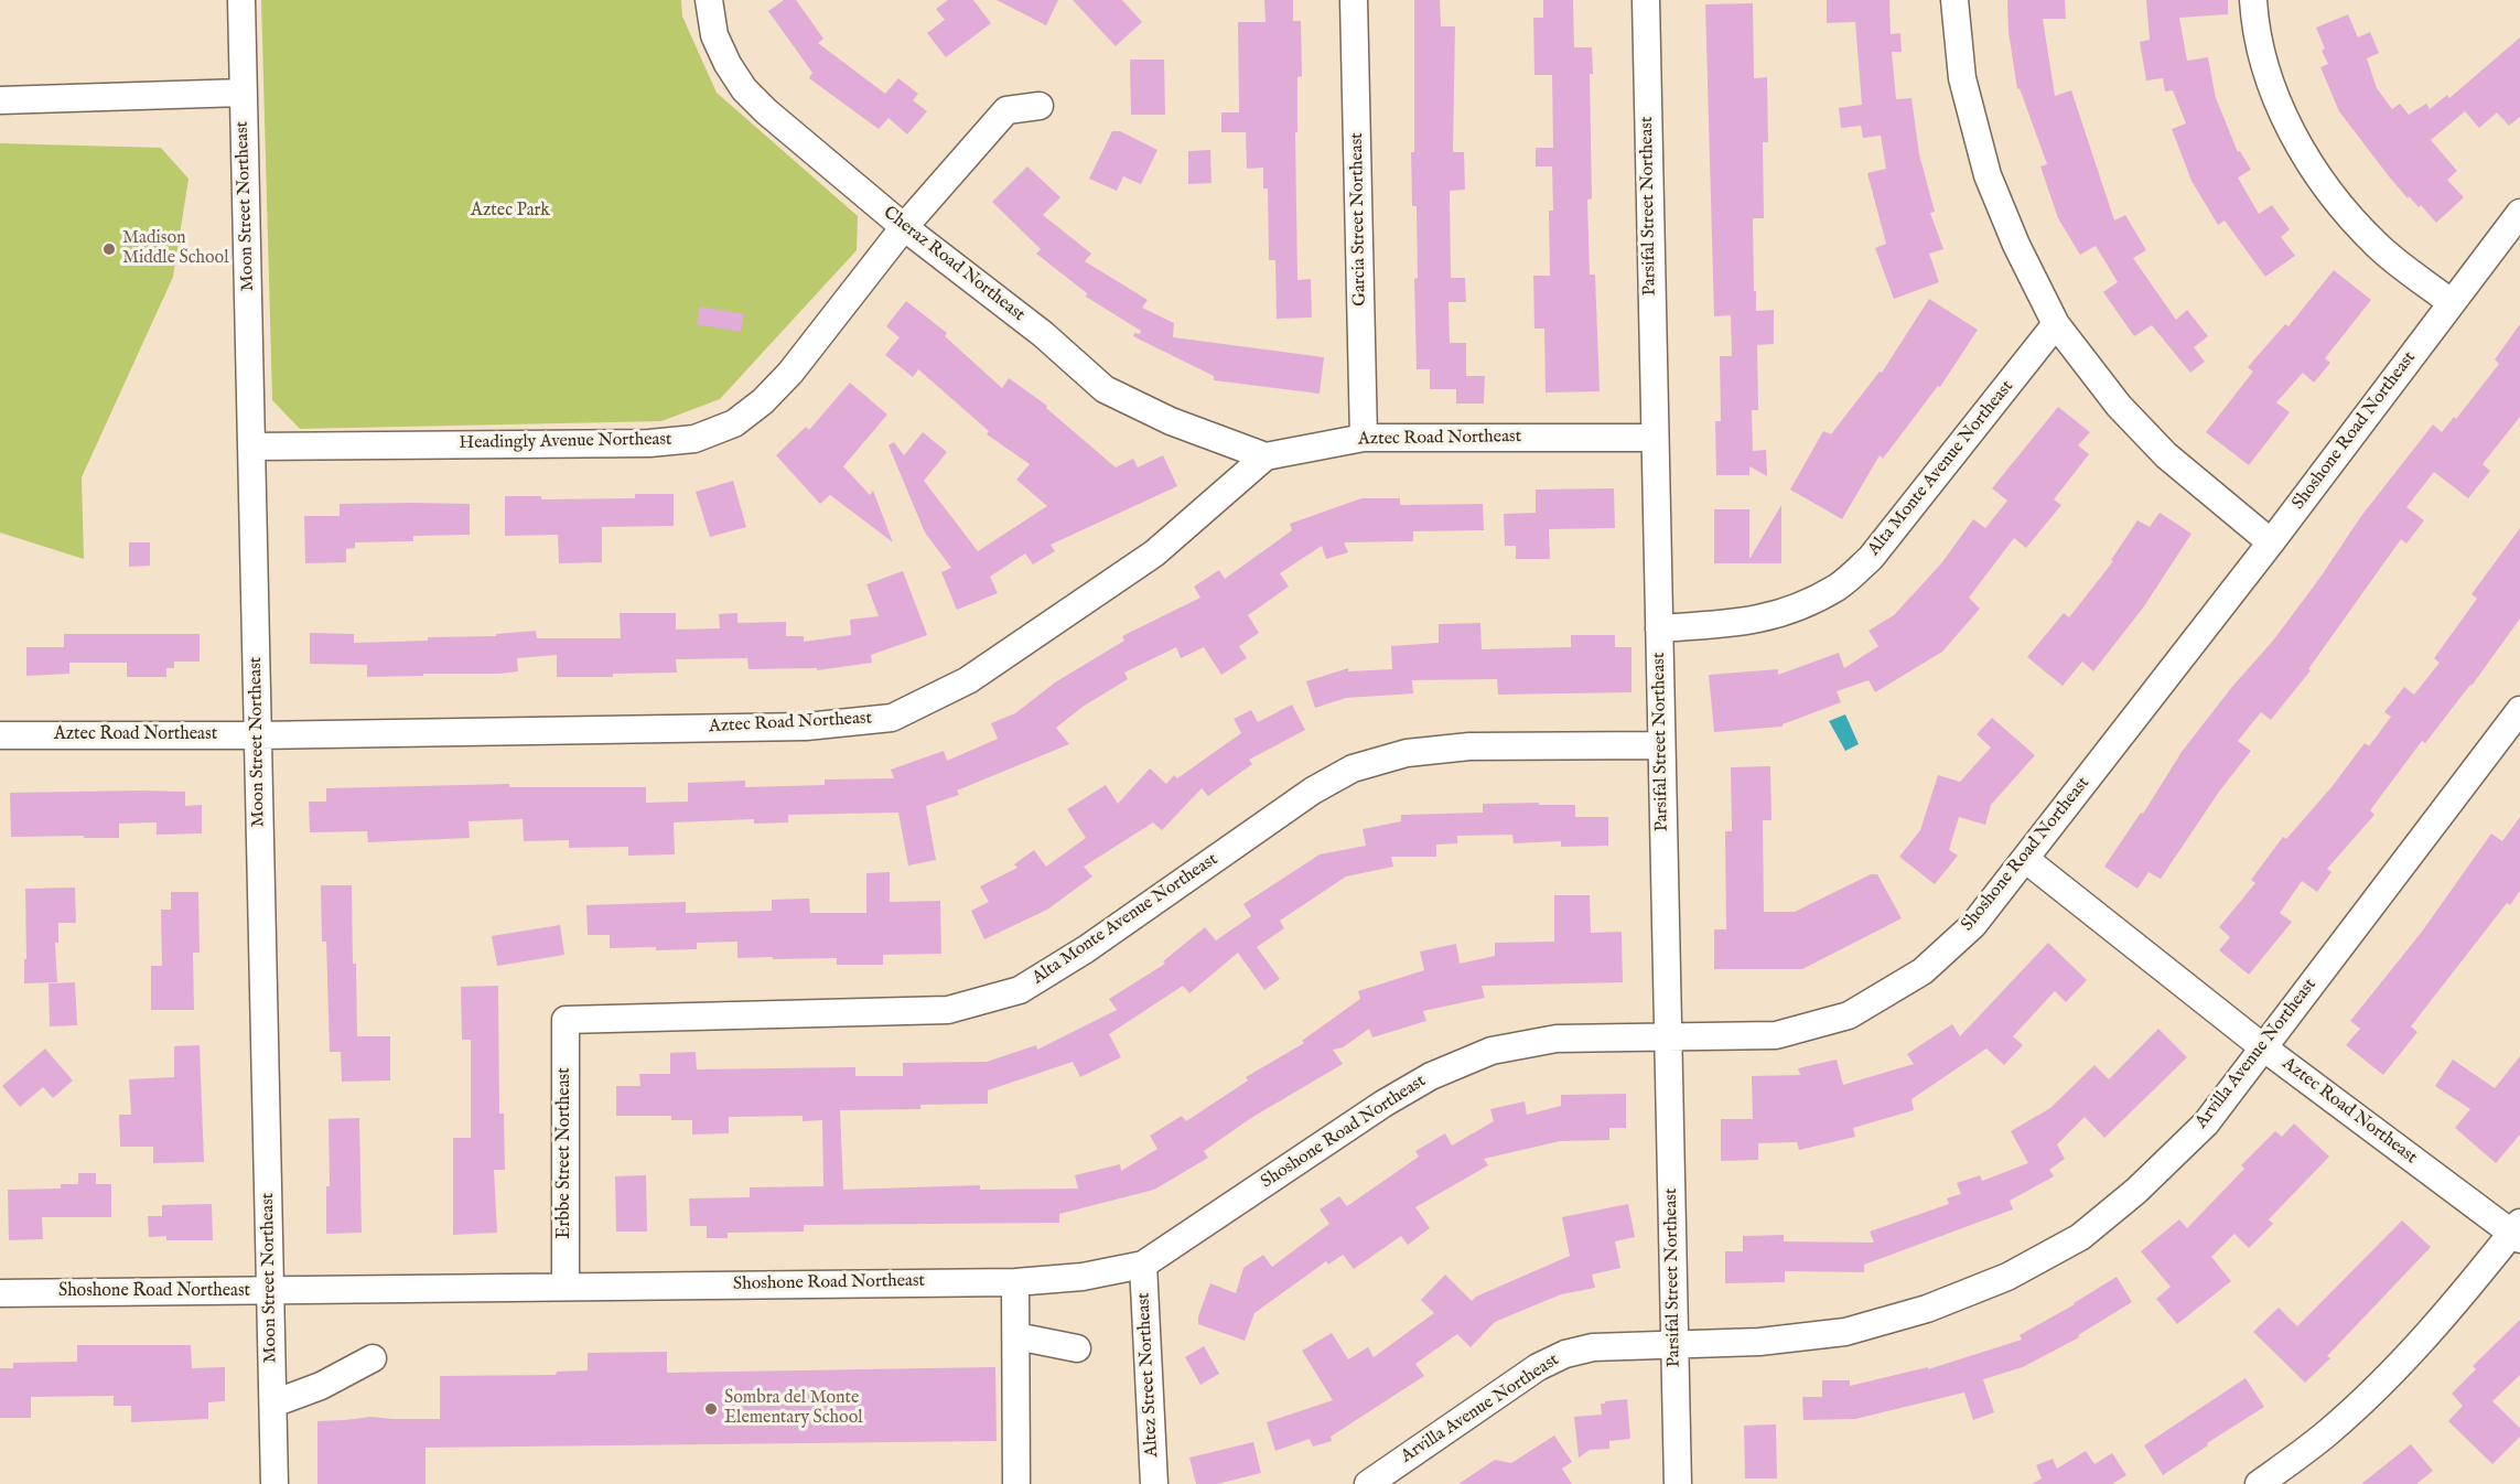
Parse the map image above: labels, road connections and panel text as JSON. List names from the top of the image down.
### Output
{
  "streets": {
    "street": [
      "Moon Street Northeast",
      "Parsifal Street Northeast",
      "Garcia Street Northeast",
      "Cheraz Road Northeast",
      "Shoshone Road Northeast",
      "Aztec Road Northeast",
      "Headingly Avenue Northeast",
      "Alta Monte Avenue Northeast",
      "Arvilla Avenue Northeast",
      "Erbbe Street Northeast",
      "Altez Street Northeast"
    ]
  },
  "crossings": [
    ["Moon Street Northeast", "Shoshone Road Northeast"],
    ["Moon Street Northeast", "Aztec Road Northeast"],
    ["Moon Street Northeast", "Headingly Avenue Northeast"],
    ["Parsifal Street Northeast", "Shoshone Road Northeast"],
    ["Parsifal Street Northeast", "Aztec Road Northeast"],
    ["Parsifal Street Northeast", "Alta Monte Avenue Northeast"],
    ["Parsifal Street Northeast", "Arvilla Avenue Northeast"],
    ["Garcia Street Northeast", "Aztec Road Northeast"],
    ["Cheraz Road Northeast", "Aztec Road Northeast"],
    ["Cheraz Road Northeast", "Headingly Avenue Northeast"],
    ["Shoshone Road Northeast", "Aztec Road Northeast"],
    ["Shoshone Road Northeast", "Erbbe Street Northeast"],
    ["Shoshone Road Northeast", "Altez Street Northeast"],
    ["Aztec Road Northeast", "Arvilla Avenue Northeast"],
    ["Alta Monte Avenue Northeast", "Erbbe Street Northeast"]
  ],
  "parks": ["Aztec Park"],
  "places": ["Madison Middle School", "Sombra del Monte Elementary School"]
}
